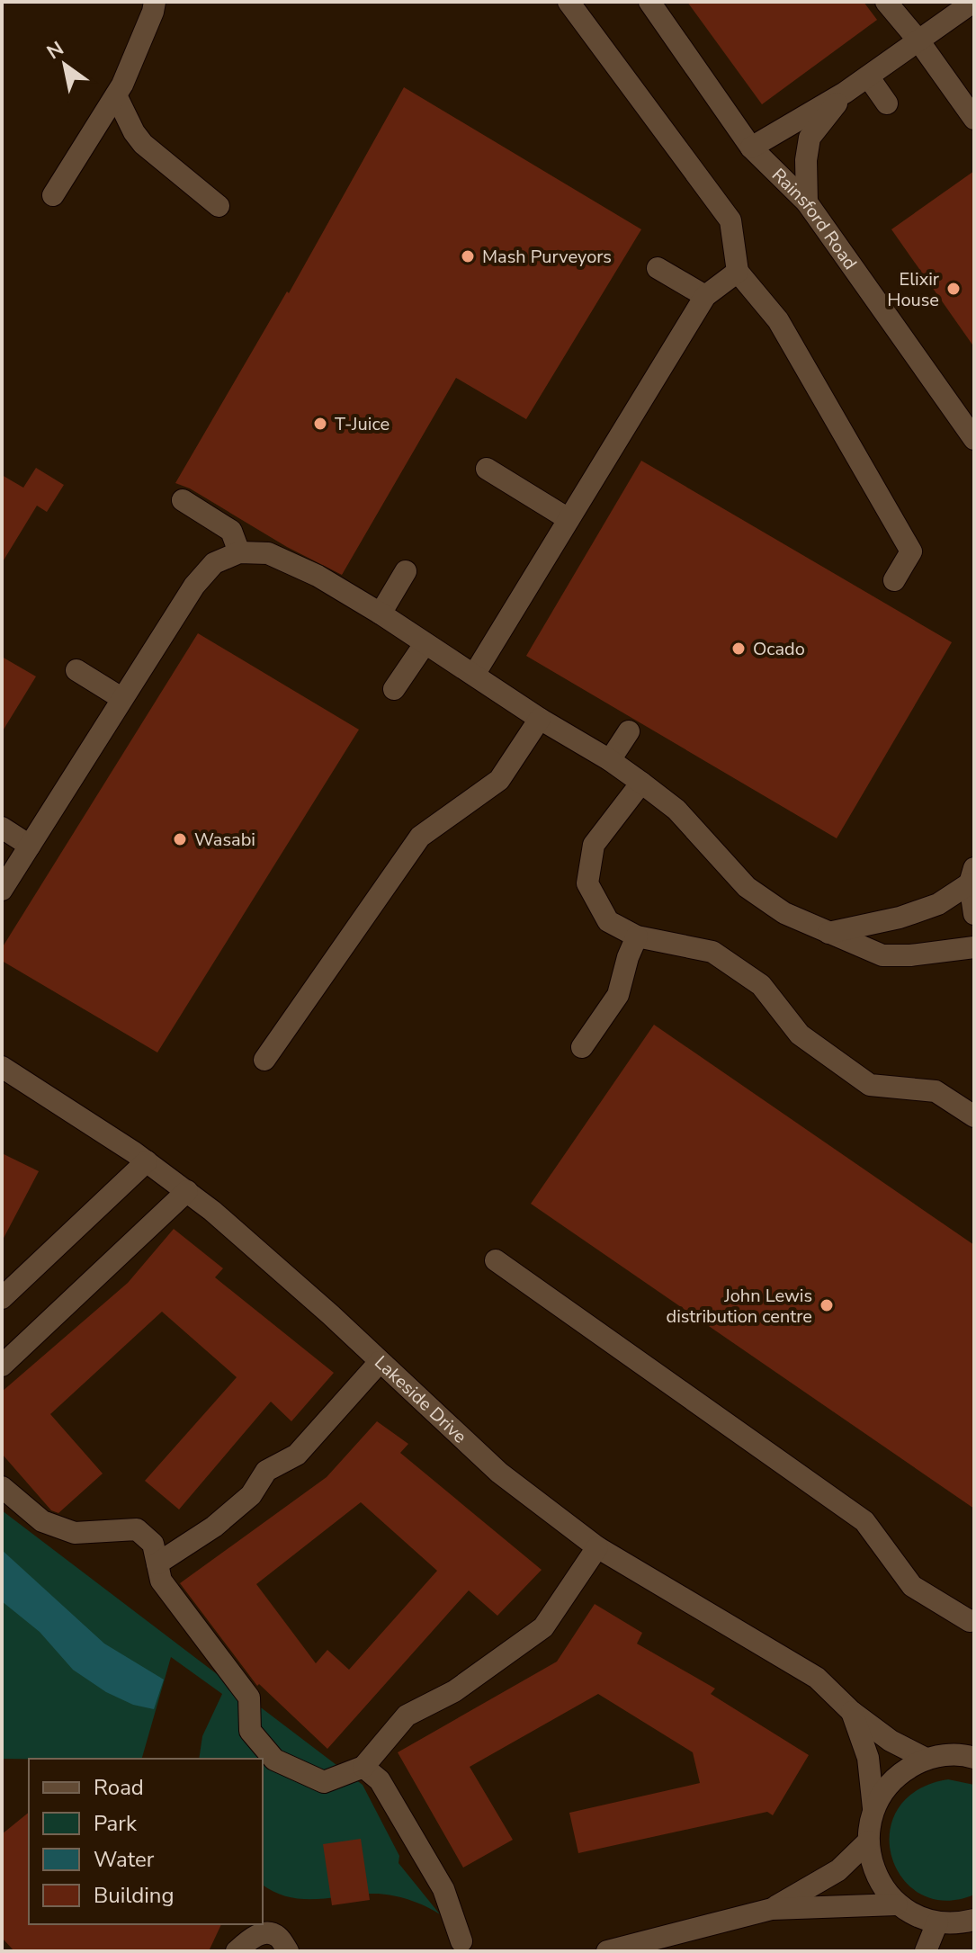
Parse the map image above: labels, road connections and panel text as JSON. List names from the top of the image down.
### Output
{
  "streets": {
    "street": ["Rainsford Road", "Lakeside Drive"]
  },
  "places": [
    "Mash Purveyors",
    "Elixir House",
    "T-Juice",
    "Ocado",
    "Wasabi",
    "John Lewis distribution centre"
  ],
  "legend": [
    "Road",
    "Park",
    "Water",
    "Building"
  ],
  "north": "top left"
}
